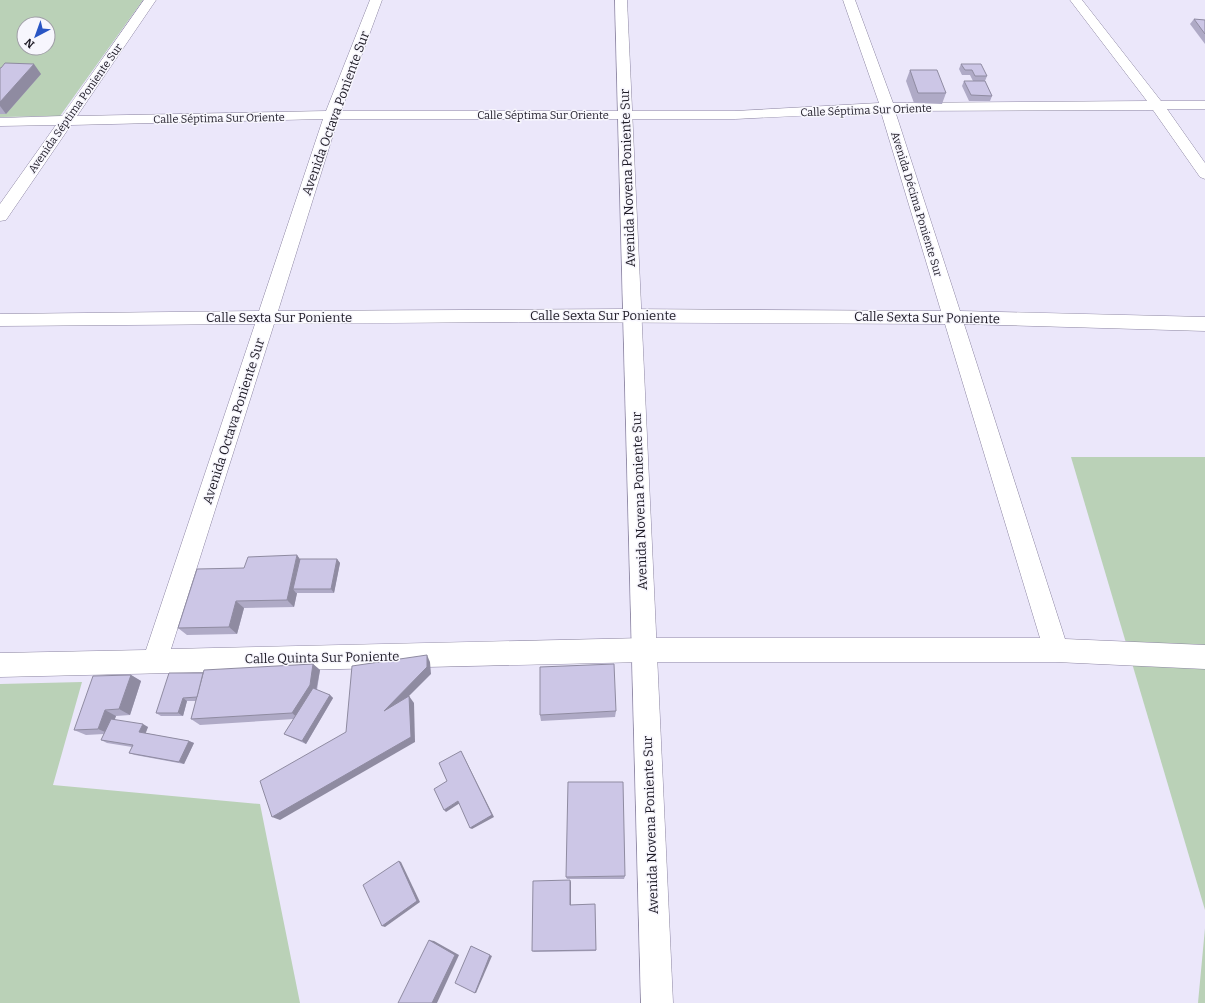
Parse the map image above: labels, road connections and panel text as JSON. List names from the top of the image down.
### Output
{
  "streets": {
    "street": [
      "Avenida Séptima Poniente Sur",
      "Calle Séptima Sur Oriente",
      "Avenida Octava Poniente Sur",
      "Avenida Novena Poniente Sur",
      "Avenida Décima Poniente Sur",
      "Calle Sexta Sur Poniente",
      "Calle Quinta Sur Poniente"
    ]
  },
  "crossings": [
    ["Avenida Séptima Poniente Sur", "Calle Séptima Sur Oriente"],
    ["Calle Séptima Sur Oriente", "Avenida Octava Poniente Sur"],
    ["Calle Séptima Sur Oriente", "Avenida Novena Poniente Sur"],
    ["Calle Séptima Sur Oriente", "Avenida Décima Poniente Sur"],
    ["Avenida Octava Poniente Sur", "Calle Sexta Sur Poniente"],
    ["Avenida Octava Poniente Sur", "Calle Quinta Sur Poniente"],
    ["Avenida Novena Poniente Sur", "Calle Sexta Sur Poniente"],
    ["Avenida Novena Poniente Sur", "Calle Quinta Sur Poniente"],
    ["Avenida Décima Poniente Sur", "Calle Sexta Sur Poniente"],
    ["Avenida Décima Poniente Sur", "Calle Quinta Sur Poniente"]
  ],
  "north": "bottom left"
}
